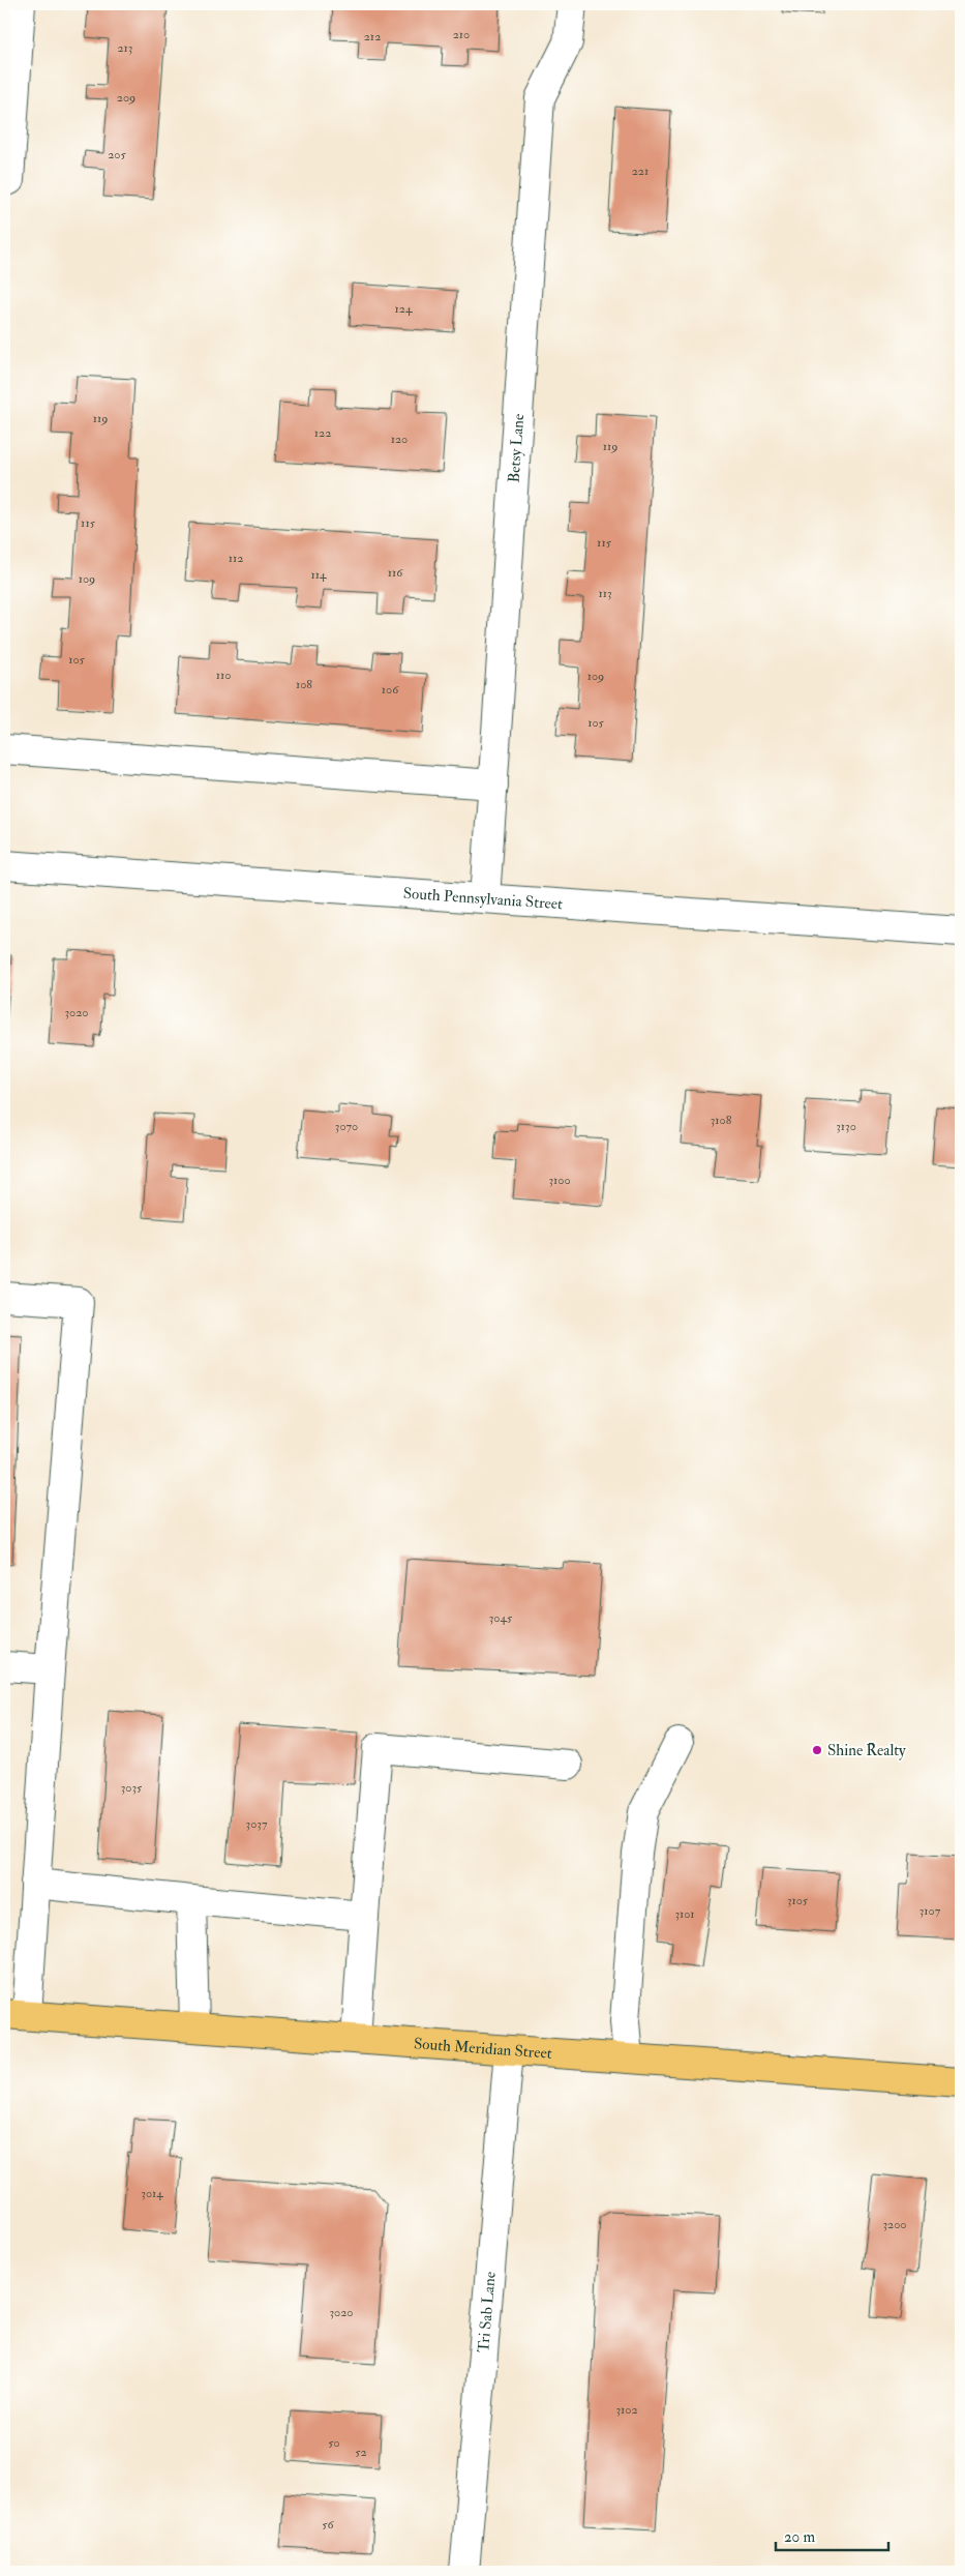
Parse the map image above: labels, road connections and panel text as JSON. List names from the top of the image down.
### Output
{
  "streets": {
    "main road": ["South Meridian Street"],
    "street": ["Betsy Lane", "South Pennsylvania Street", "Tri Sab Lane"]
  },
  "crossings": [
    ["Betsy Lane", "South Pennsylvania Street"],
    ["South Meridian Street", "Tri Sab Lane"]
  ],
  "places": ["Shine Realty"],
  "house_numbers": [
    "210",
    "212",
    "213",
    "209",
    "205",
    "221",
    "124",
    "119",
    "122",
    "120",
    "119",
    "115",
    "115",
    "112",
    "116",
    "114",
    "109",
    "113",
    "105",
    "110",
    "109",
    "108",
    "106",
    "105",
    "3020",
    "3108",
    "3070",
    "3130",
    "3100",
    "3045",
    "3035",
    "3037",
    "3105",
    "3107",
    "3101",
    "3014",
    "3200",
    "3020",
    "3102",
    "50",
    "52",
    "56"
  ],
  "scale_bar": "20 m"
}
